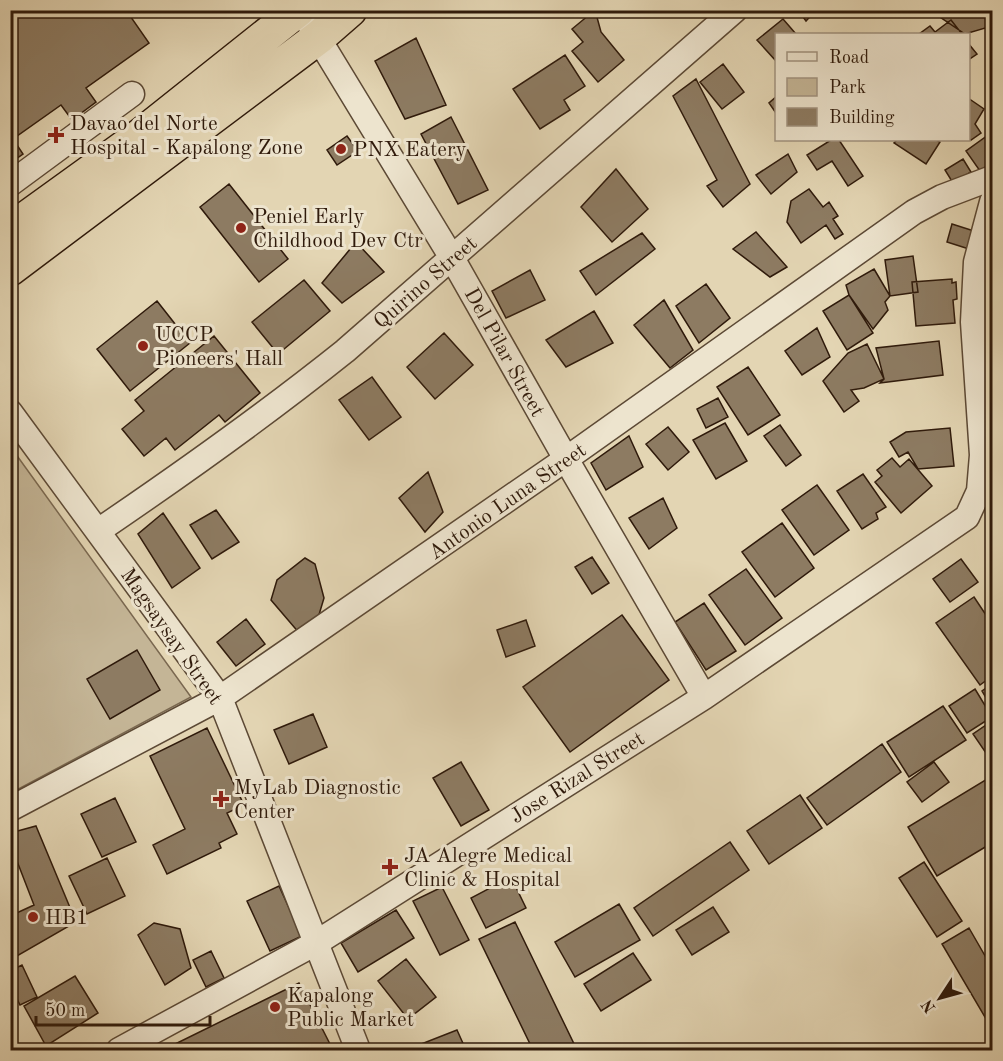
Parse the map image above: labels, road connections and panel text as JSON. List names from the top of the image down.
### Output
{
  "streets": {
    "street": [
      "Quirino Street",
      "Del Pilar Street",
      "Antonio Luna Street",
      "Magsaysay Street",
      "Jose Rizal Street"
    ]
  },
  "crossings": [
    ["Quirino Street", "Del Pilar Street"],
    ["Quirino Street", "Magsaysay Street"],
    ["Del Pilar Street", "Antonio Luna Street"],
    ["Del Pilar Street", "Jose Rizal Street"],
    ["Antonio Luna Street", "Magsaysay Street"],
    ["Magsaysay Street", "Jose Rizal Street"]
  ],
  "places": {
    "health": ["Davao del Norte Hospital - Kapalong Zone", "MyLab Diagnostic Center", "JA Alegre Medical Clinic & Hospital"],
    "other": [
      "PNX Eatery",
      "Peniel Early Childhood Dev Ctr",
      "UCCP Pioneers' Hall",
      "HB1",
      "Kapalong Public Market"
    ]
  },
  "legend": ["Road", "Park", "Building"],
  "scale_bar": "50 m",
  "north": "bottom left"
}
